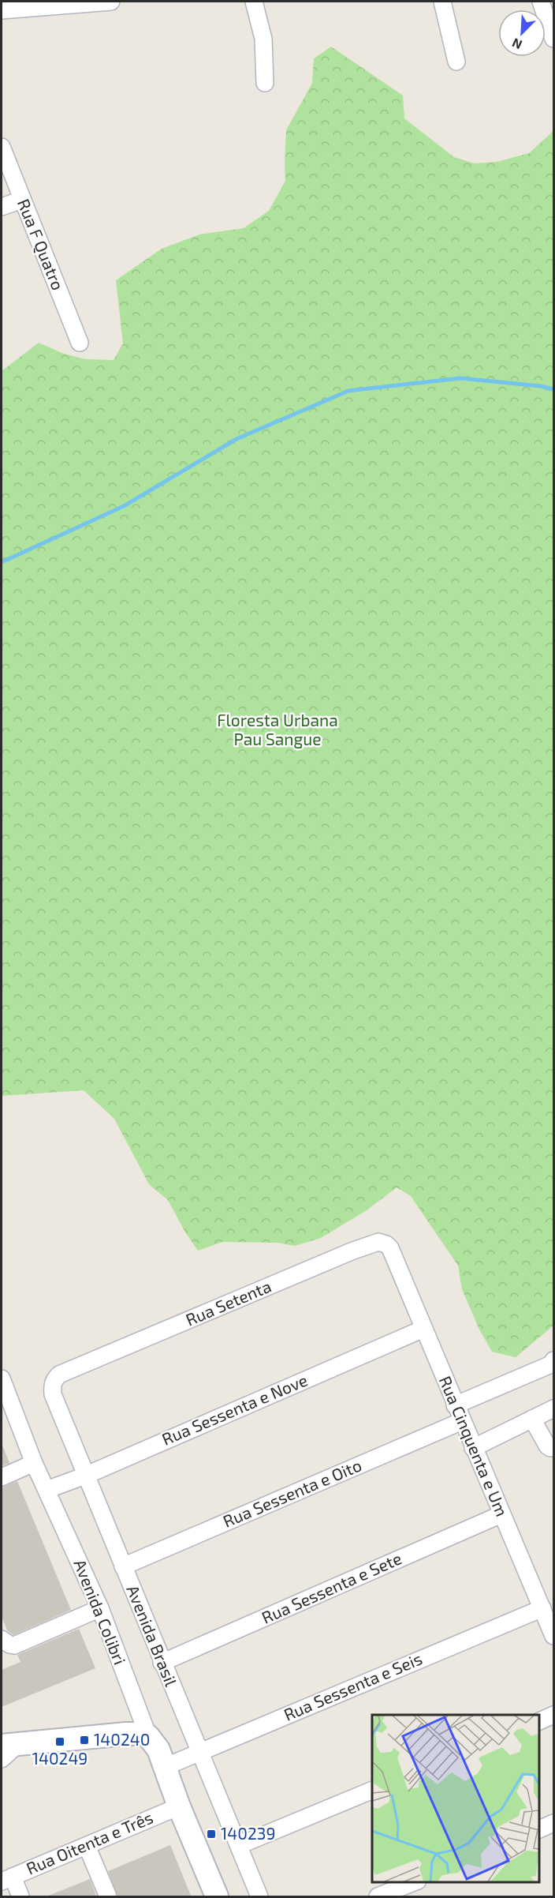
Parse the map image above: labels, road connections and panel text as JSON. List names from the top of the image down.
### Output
{
  "streets": {
    "main road": ["Avenida Colibri"],
    "street": [
      "Rua F Quatro",
      "Rua Setenta",
      "Rua Sessenta e Nove",
      "Rua Cinquenta e Um",
      "Rua Sessenta e Oito",
      "Rua Sessenta e Sete",
      "Avenida Brasil",
      "Rua Sessenta e Seis",
      "Rua Oitenta e Três"
    ]
  },
  "crossings": [
    ["Rua Setenta", "Rua Cinquenta e Um"],
    ["Rua Setenta", "Avenida Brasil"],
    ["Rua Sessenta e Nove", "Rua Cinquenta e Um"],
    ["Rua Sessenta e Nove", "Avenida Colibri"],
    ["Rua Sessenta e Nove", "Avenida Brasil"],
    ["Rua Cinquenta e Um", "Rua Sessenta e Oito"],
    ["Rua Cinquenta e Um", "Rua Sessenta e Sete"],
    ["Rua Cinquenta e Um", "Rua Sessenta e Seis"],
    ["Rua Sessenta e Oito", "Avenida Brasil"],
    ["Rua Sessenta e Sete", "Avenida Brasil"],
    ["Avenida Colibri", "Rua Sessenta e Seis"],
    ["Avenida Colibri", "Rua Oitenta e Três"],
    ["Avenida Brasil", "Rua Sessenta e Seis"]
  ],
  "parks": ["Floresta Urbana Pau Sangue"],
  "places": {
    "transit": ["140240", "140249", "140239"]
  },
  "north": "bottom left"
}
